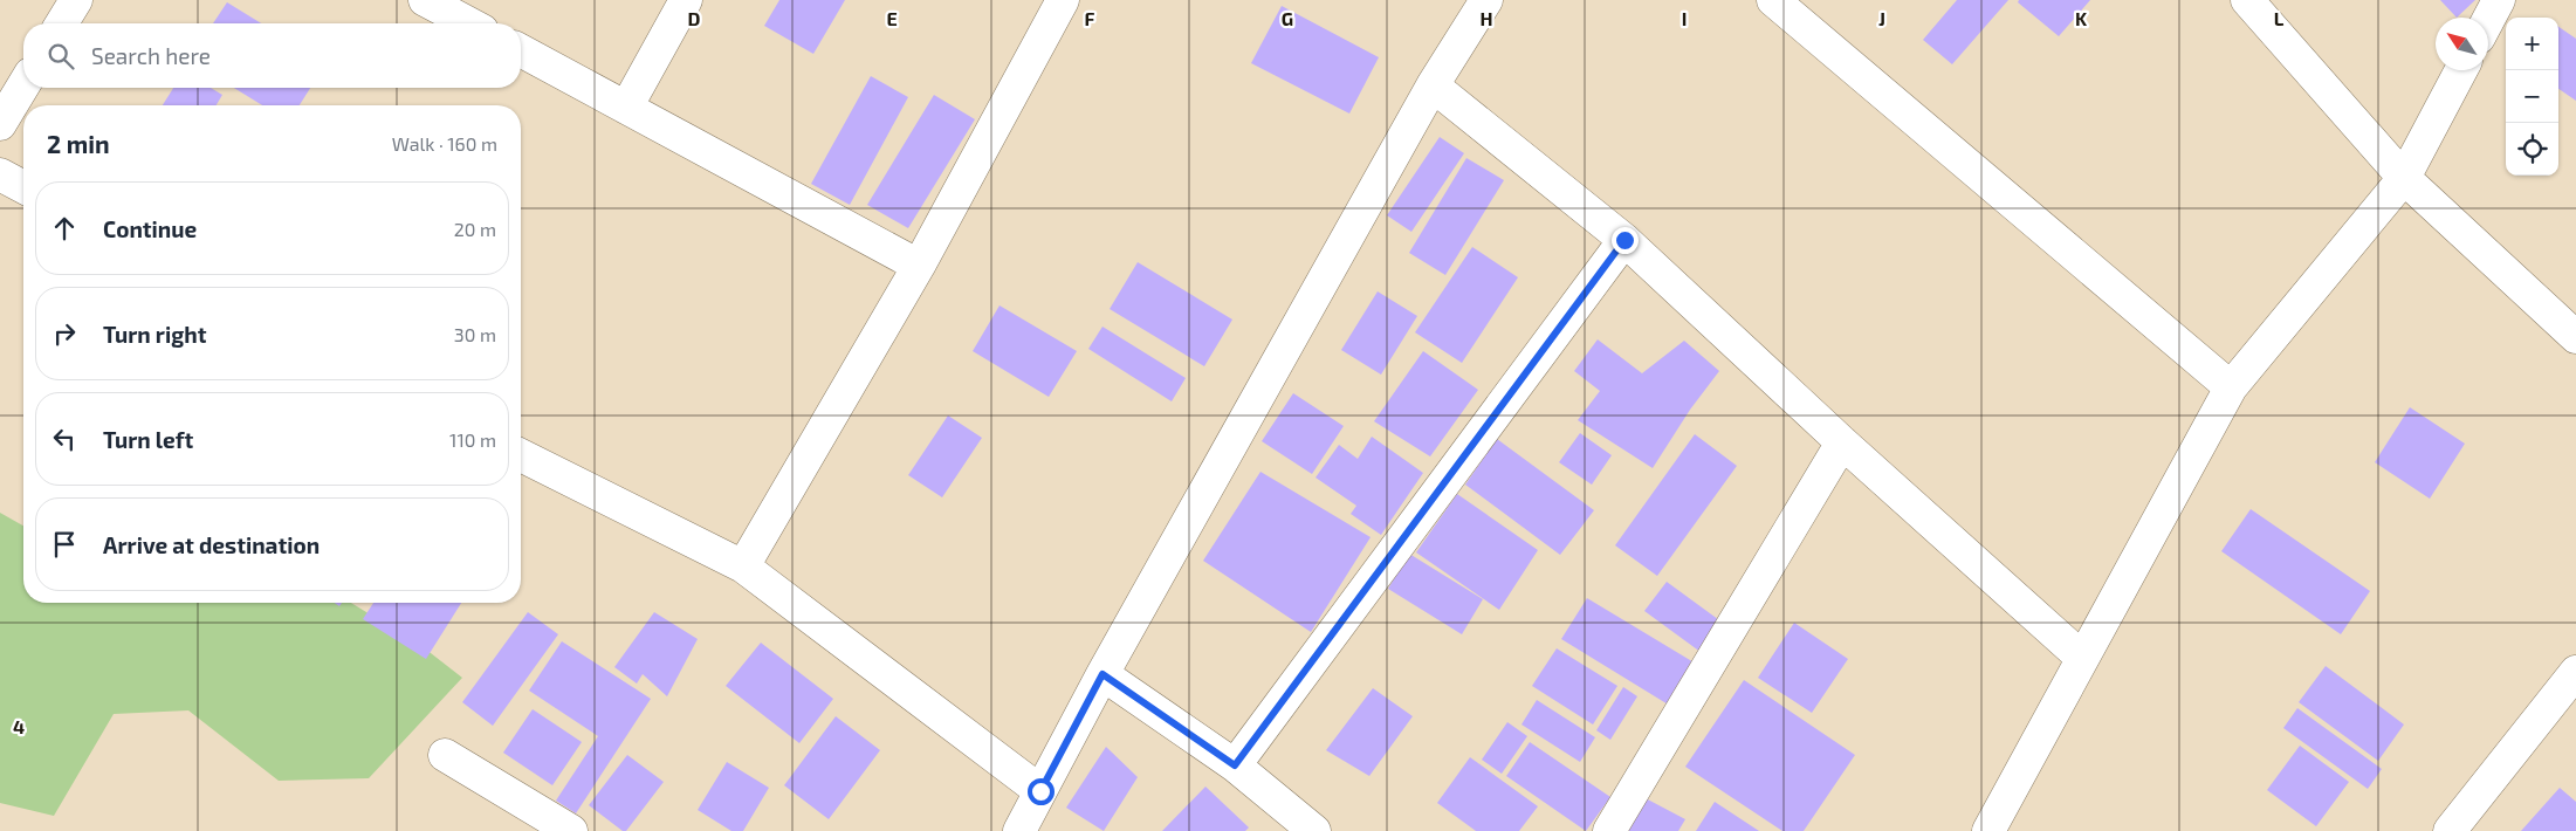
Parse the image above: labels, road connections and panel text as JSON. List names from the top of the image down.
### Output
{
  "north": "top left",
  "page": {
    "map_buttons": ["+", "−"],
    "search": "Search here",
    "heading": ["2 min", "Walk · 160 m"],
    "list": [
      ["Continue", "20 m"],
      ["Turn right", "30 m"],
      ["Turn left", "110 m"],
      "Arrive at destination"
    ]
  },
  "grid": {
    "columns": [
      "D",
      "E",
      "F",
      "G",
      "H",
      "I",
      "J",
      "K",
      "L"
    ],
    "rows": ["4"]
  }
}
